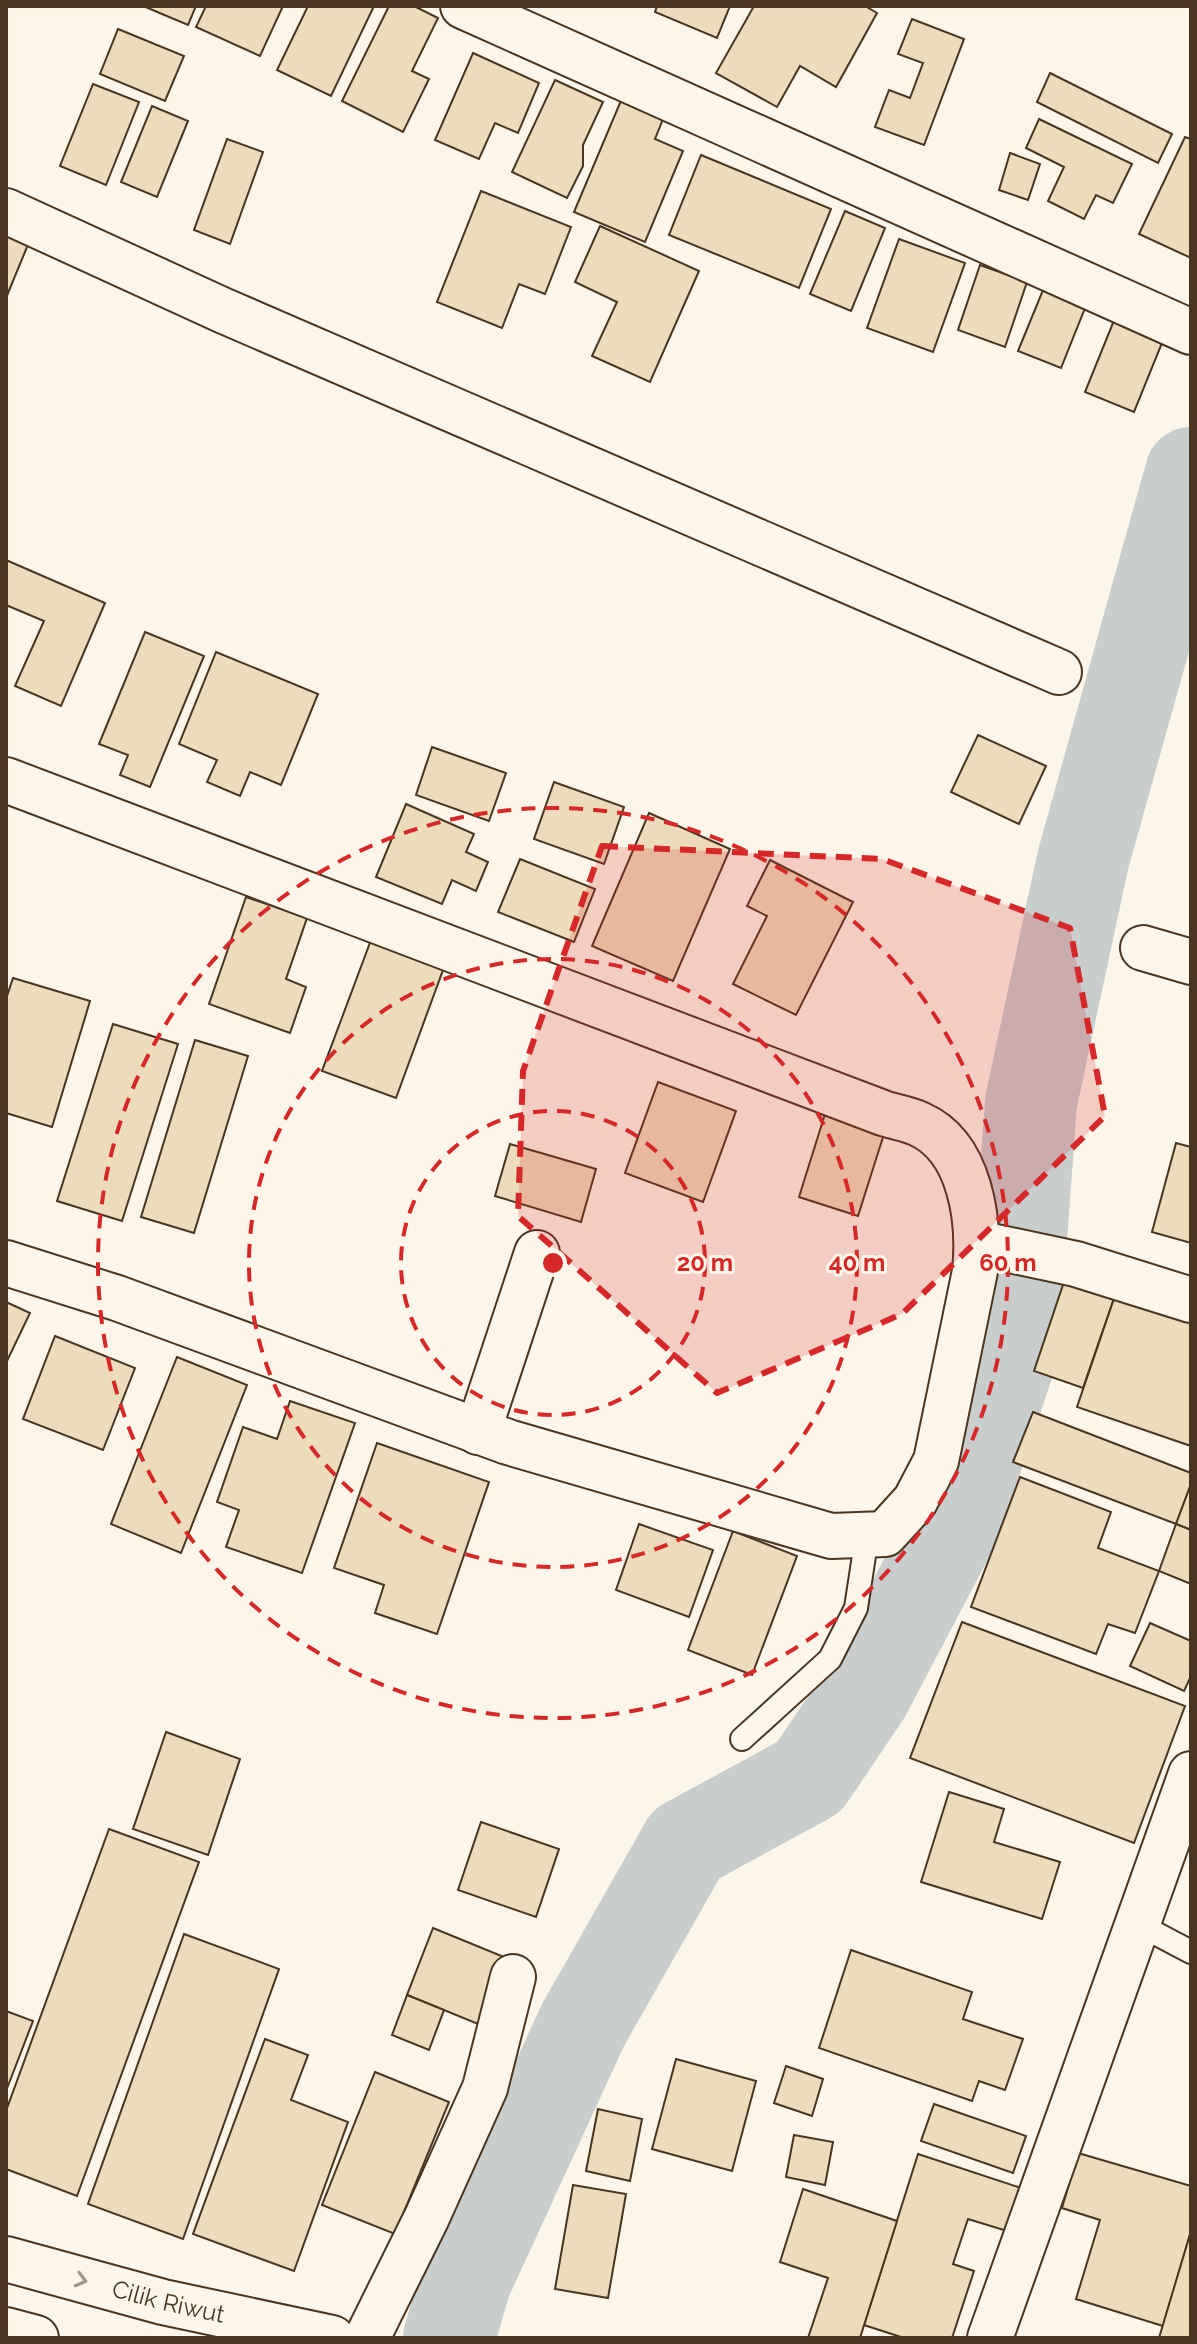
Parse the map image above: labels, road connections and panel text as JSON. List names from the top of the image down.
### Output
{
  "streets": {
    "street": ["Cilik Riwut"]
  },
  "one_way": ["Cilik Riwut"],
  "rings": ["20 m", "40 m", "60 m"]
}
